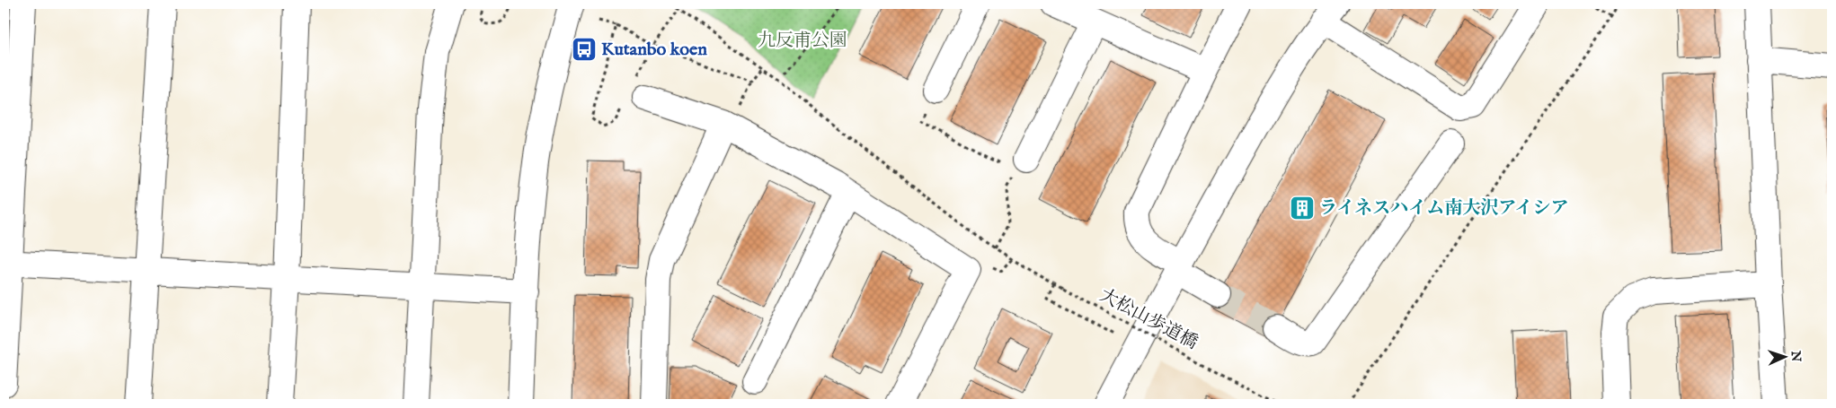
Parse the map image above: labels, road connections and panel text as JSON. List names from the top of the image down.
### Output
{
  "streets": {
    "path": ["大松山歩道橋"]
  },
  "parks": ["九反甫公園"],
  "places": {
    "bus stop": ["Kutanbo koen"],
    "building": ["ライネスハイム南大沢アイシア"]
  },
  "north": "right"
}
